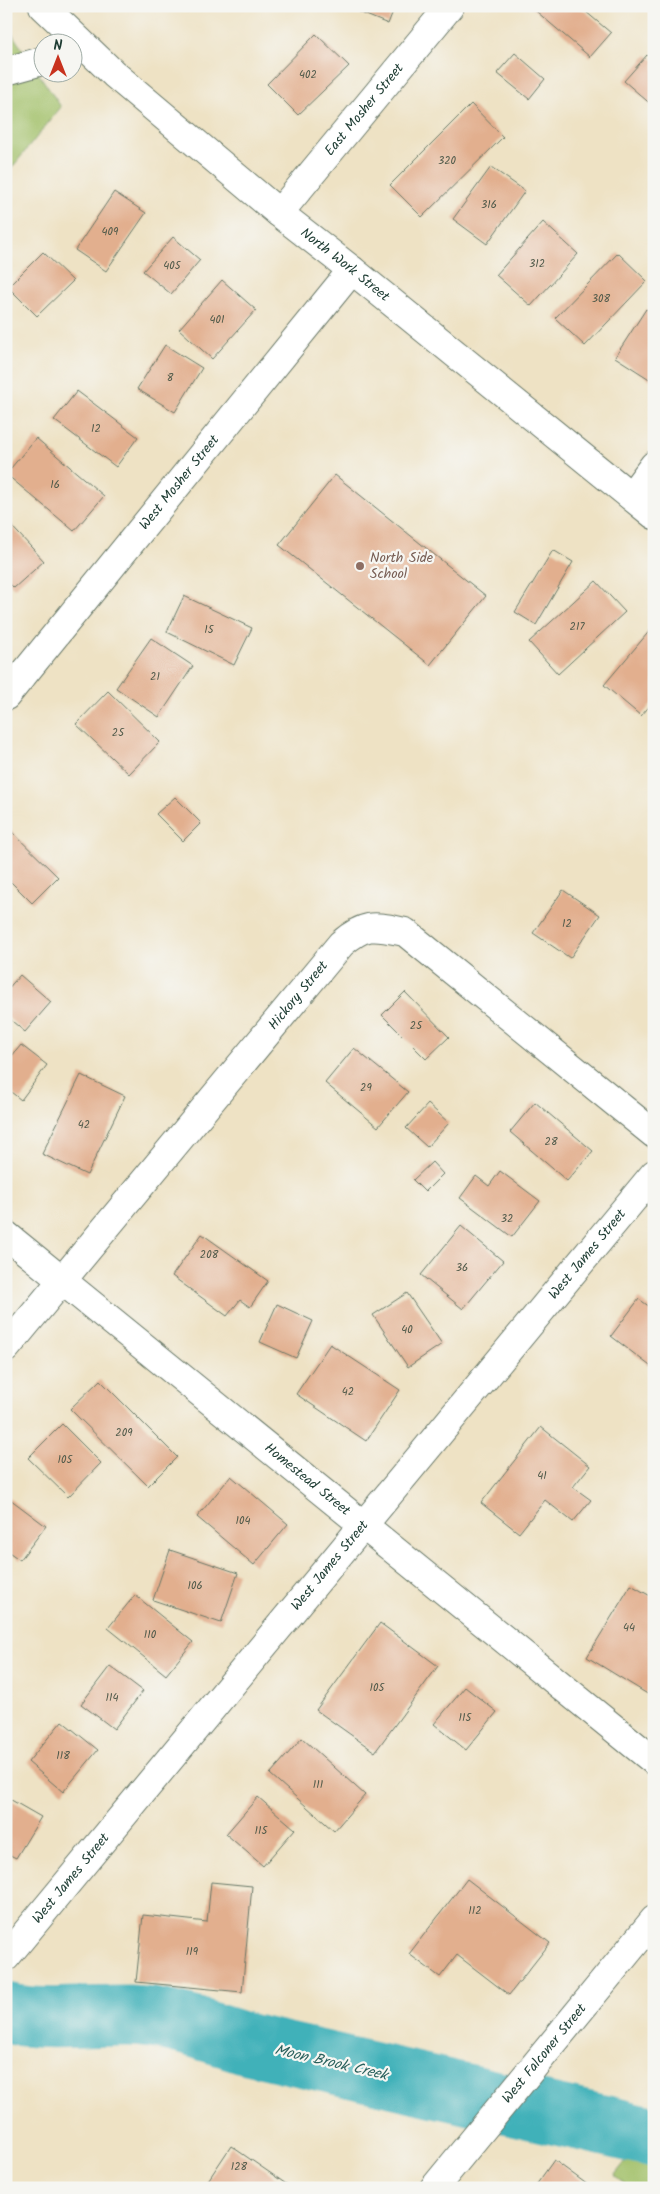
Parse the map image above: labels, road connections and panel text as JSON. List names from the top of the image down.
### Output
{
  "streets": {
    "street": [
      "East Mosher Street",
      "North Work Street",
      "West Mosher Street",
      "Hickory Street",
      "West James Street",
      "Homestead Street",
      "West Falconer Street"
    ]
  },
  "crossings": [
    ["East Mosher Street", "North Work Street"],
    ["North Work Street", "West Mosher Street"],
    ["Hickory Street", "Homestead Street"],
    ["West James Street", "Homestead Street"]
  ],
  "water": ["Moon Brook Creek"],
  "places": ["North Side School"],
  "house_numbers": [
    "402",
    "320",
    "316",
    "409",
    "312",
    "405",
    "308",
    "401",
    "8",
    "12",
    "16",
    "217",
    "15",
    "21",
    "25",
    "12",
    "25",
    "29",
    "42",
    "28",
    "32",
    "208",
    "36",
    "40",
    "42",
    "209",
    "105",
    "41",
    "104",
    "106",
    "44",
    "110",
    "105",
    "114",
    "115",
    "118",
    "111",
    "115",
    "112",
    "119",
    "128"
  ],
  "north": "top"
}
